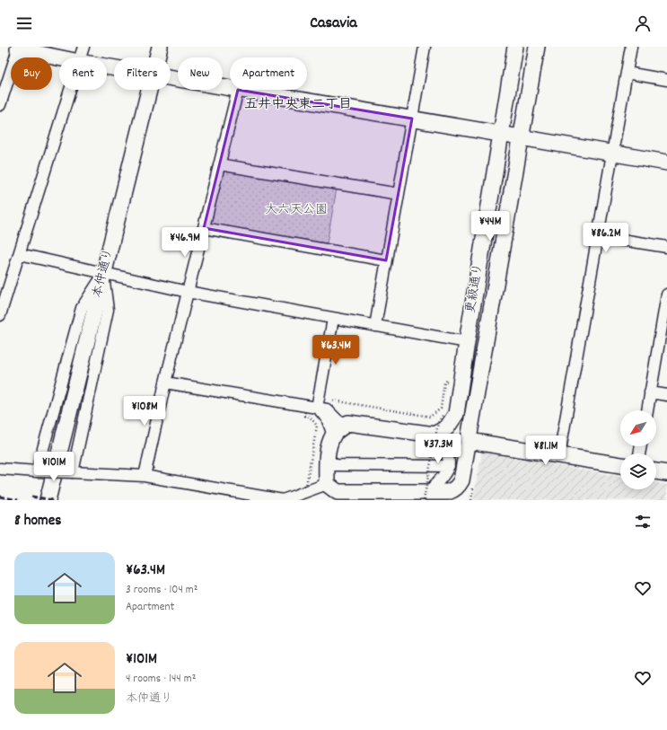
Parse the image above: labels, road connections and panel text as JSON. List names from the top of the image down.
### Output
{
  "streets": {
    "street": ["本仲通り", "更級通り"]
  },
  "districts": ["五井中央東二丁目"],
  "parks": ["大六天公園"],
  "north": "bottom left",
  "page": {
    "header": "Casavia",
    "chip": [
      "Buy",
      "Rent",
      "Filters",
      "New",
      "Apartment"
    ],
    "price": [
      "¥44M",
      "¥86.2M",
      "¥46.9M",
      "¥63.4M",
      "¥108M",
      "¥37.3M",
      "¥81.1M",
      "¥101M"
    ],
    "heading": "8 homes",
    "list": [
      {
        "name": "¥63.4M",
        "note": "3 rooms · 104 m² · Apartment"
      },
      {
        "name": "¥101M",
        "note": "4 rooms · 144 m² · 本仲通り"
      }
    ]
  }
}
